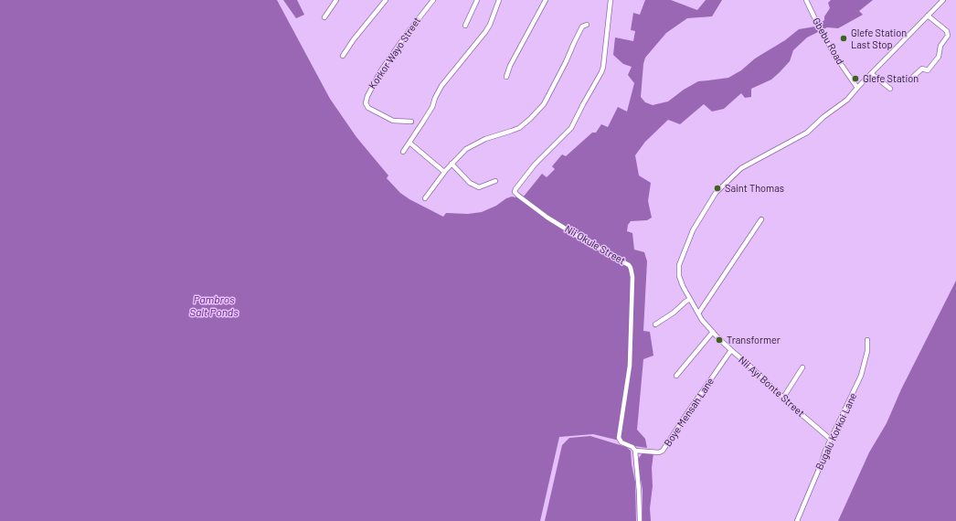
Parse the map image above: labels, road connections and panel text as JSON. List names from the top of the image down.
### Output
{
  "streets": {
    "street": [
      "Gbebu Road",
      "Korkor Wayo Street",
      "Nii Okule Street",
      "Nii Ayi Bonte Street",
      "Boye Mensah Lane",
      "Bugalu Korkoi Lane"
    ]
  },
  "crossings": [
    ["Gbebu Road", "Nii Ayi Bonte Street"],
    ["Nii Okule Street", "Boye Mensah Lane"],
    ["Nii Ayi Bonte Street", "Boye Mensah Lane"],
    ["Nii Ayi Bonte Street", "Bugalu Korkoi Lane"]
  ],
  "water": ["Pambros Salt Ponds"],
  "places": [
    "Glefe Station Last Stop",
    "Glefe Station",
    "Saint Thomas",
    "Transformer"
  ]
}
